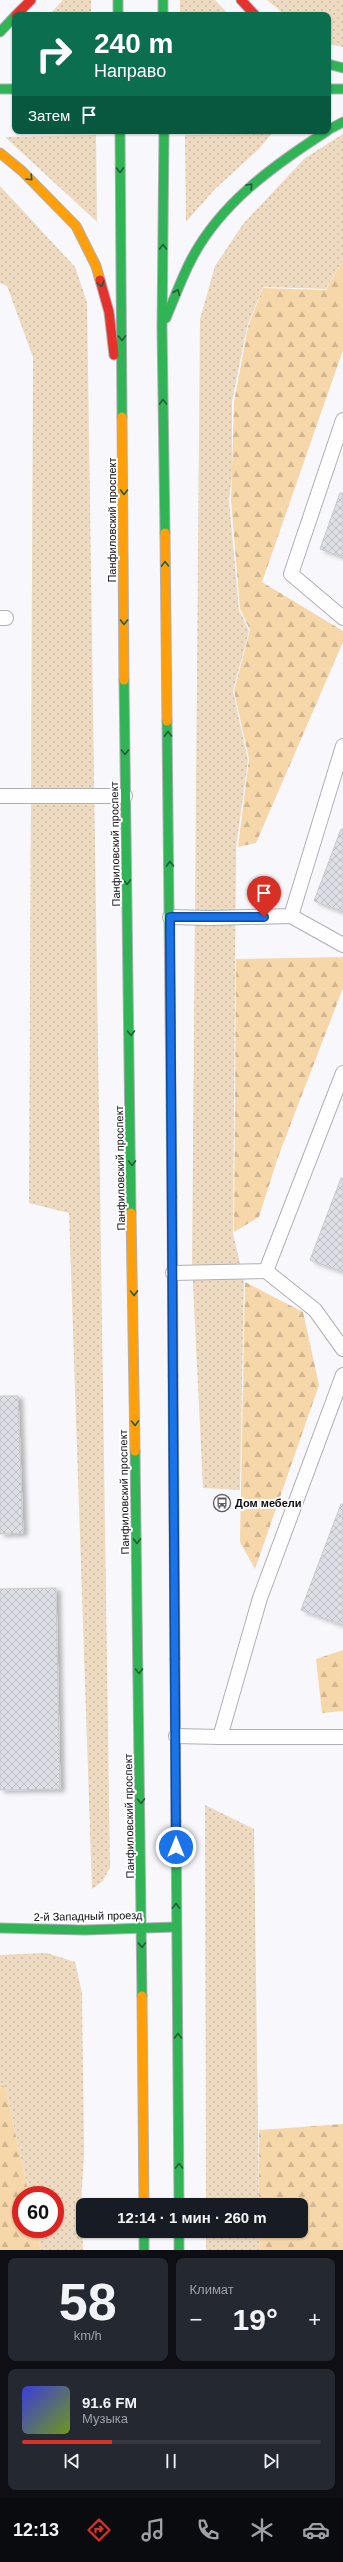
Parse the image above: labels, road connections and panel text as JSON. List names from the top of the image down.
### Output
{
  "streets": {
    "main road": ["Панфиловский проспект", "2-й Западный проезд"]
  },
  "crossings": [
    ["Панфиловский проспект", "2-й Западный проезд"]
  ],
  "places": {
    "bus stop": ["Дом мебели"]
  },
  "page": {
    "turn": ["240 m", "Направо"],
    "then": "Затем",
    "limit": "60",
    "trip": "12:14 · 1 мин · 260 m",
    "tile": [
      ["58", "km/h"],
      "Климат"
    ],
    "heat": ["−", "19°", "+"],
    "song": ["91.6 FM", "Музыка"],
    "tabs": "12:13"
  }
}
